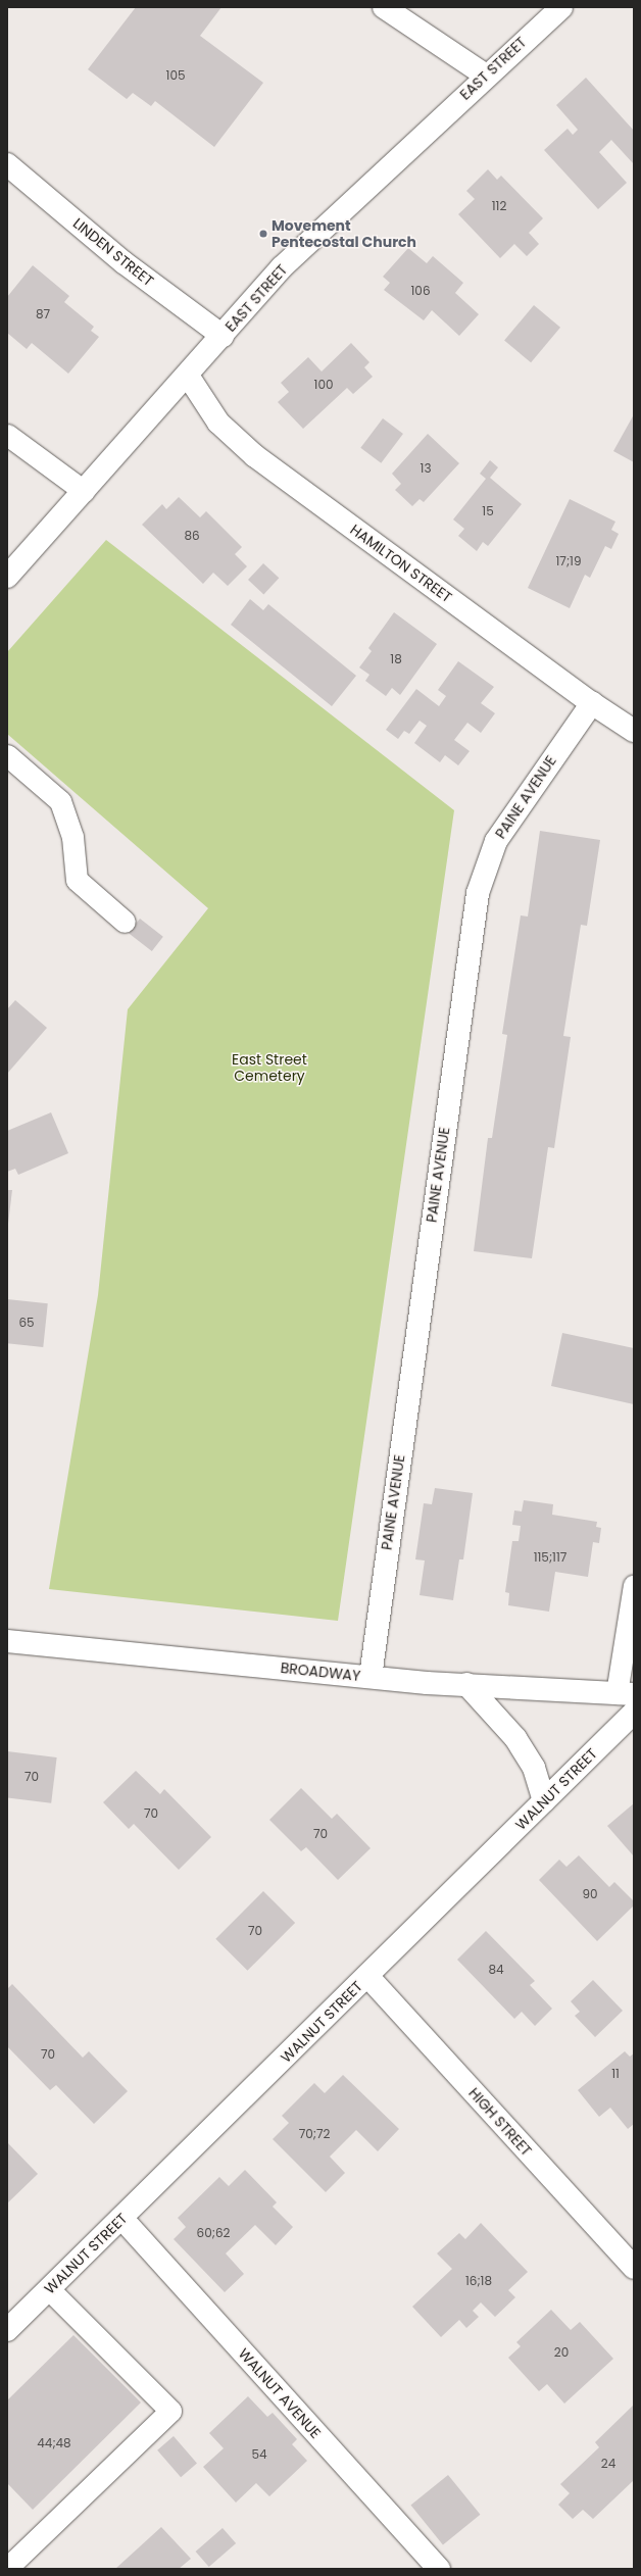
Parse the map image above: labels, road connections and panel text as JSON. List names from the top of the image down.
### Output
{
  "streets": {
    "street": [
      "EAST STREET",
      "LINDEN STREET",
      "HAMILTON STREET",
      "PAINE AVENUE",
      "BROADWAY",
      "WALNUT STREET",
      "HIGH STREET",
      "WALNUT AVENUE"
    ]
  },
  "crossings": [
    ["EAST STREET", "LINDEN STREET"],
    ["EAST STREET", "HAMILTON STREET"],
    ["HAMILTON STREET", "PAINE AVENUE"],
    ["PAINE AVENUE", "BROADWAY"],
    ["WALNUT STREET", "HIGH STREET"],
    ["WALNUT STREET", "WALNUT AVENUE"]
  ],
  "parks": ["East Street Cemetery"],
  "places": ["Movement Pentecostal Church"],
  "house_numbers": [
    "105",
    "112",
    "106",
    "87",
    "100",
    "13",
    "15",
    "86",
    "17;19",
    "18",
    "65",
    "115;117",
    "70",
    "70",
    "70",
    "90",
    "70",
    "84",
    "70",
    "11",
    "70;72",
    "60;62",
    "16;18",
    "20",
    "44;48",
    "54",
    "24"
  ]
}
